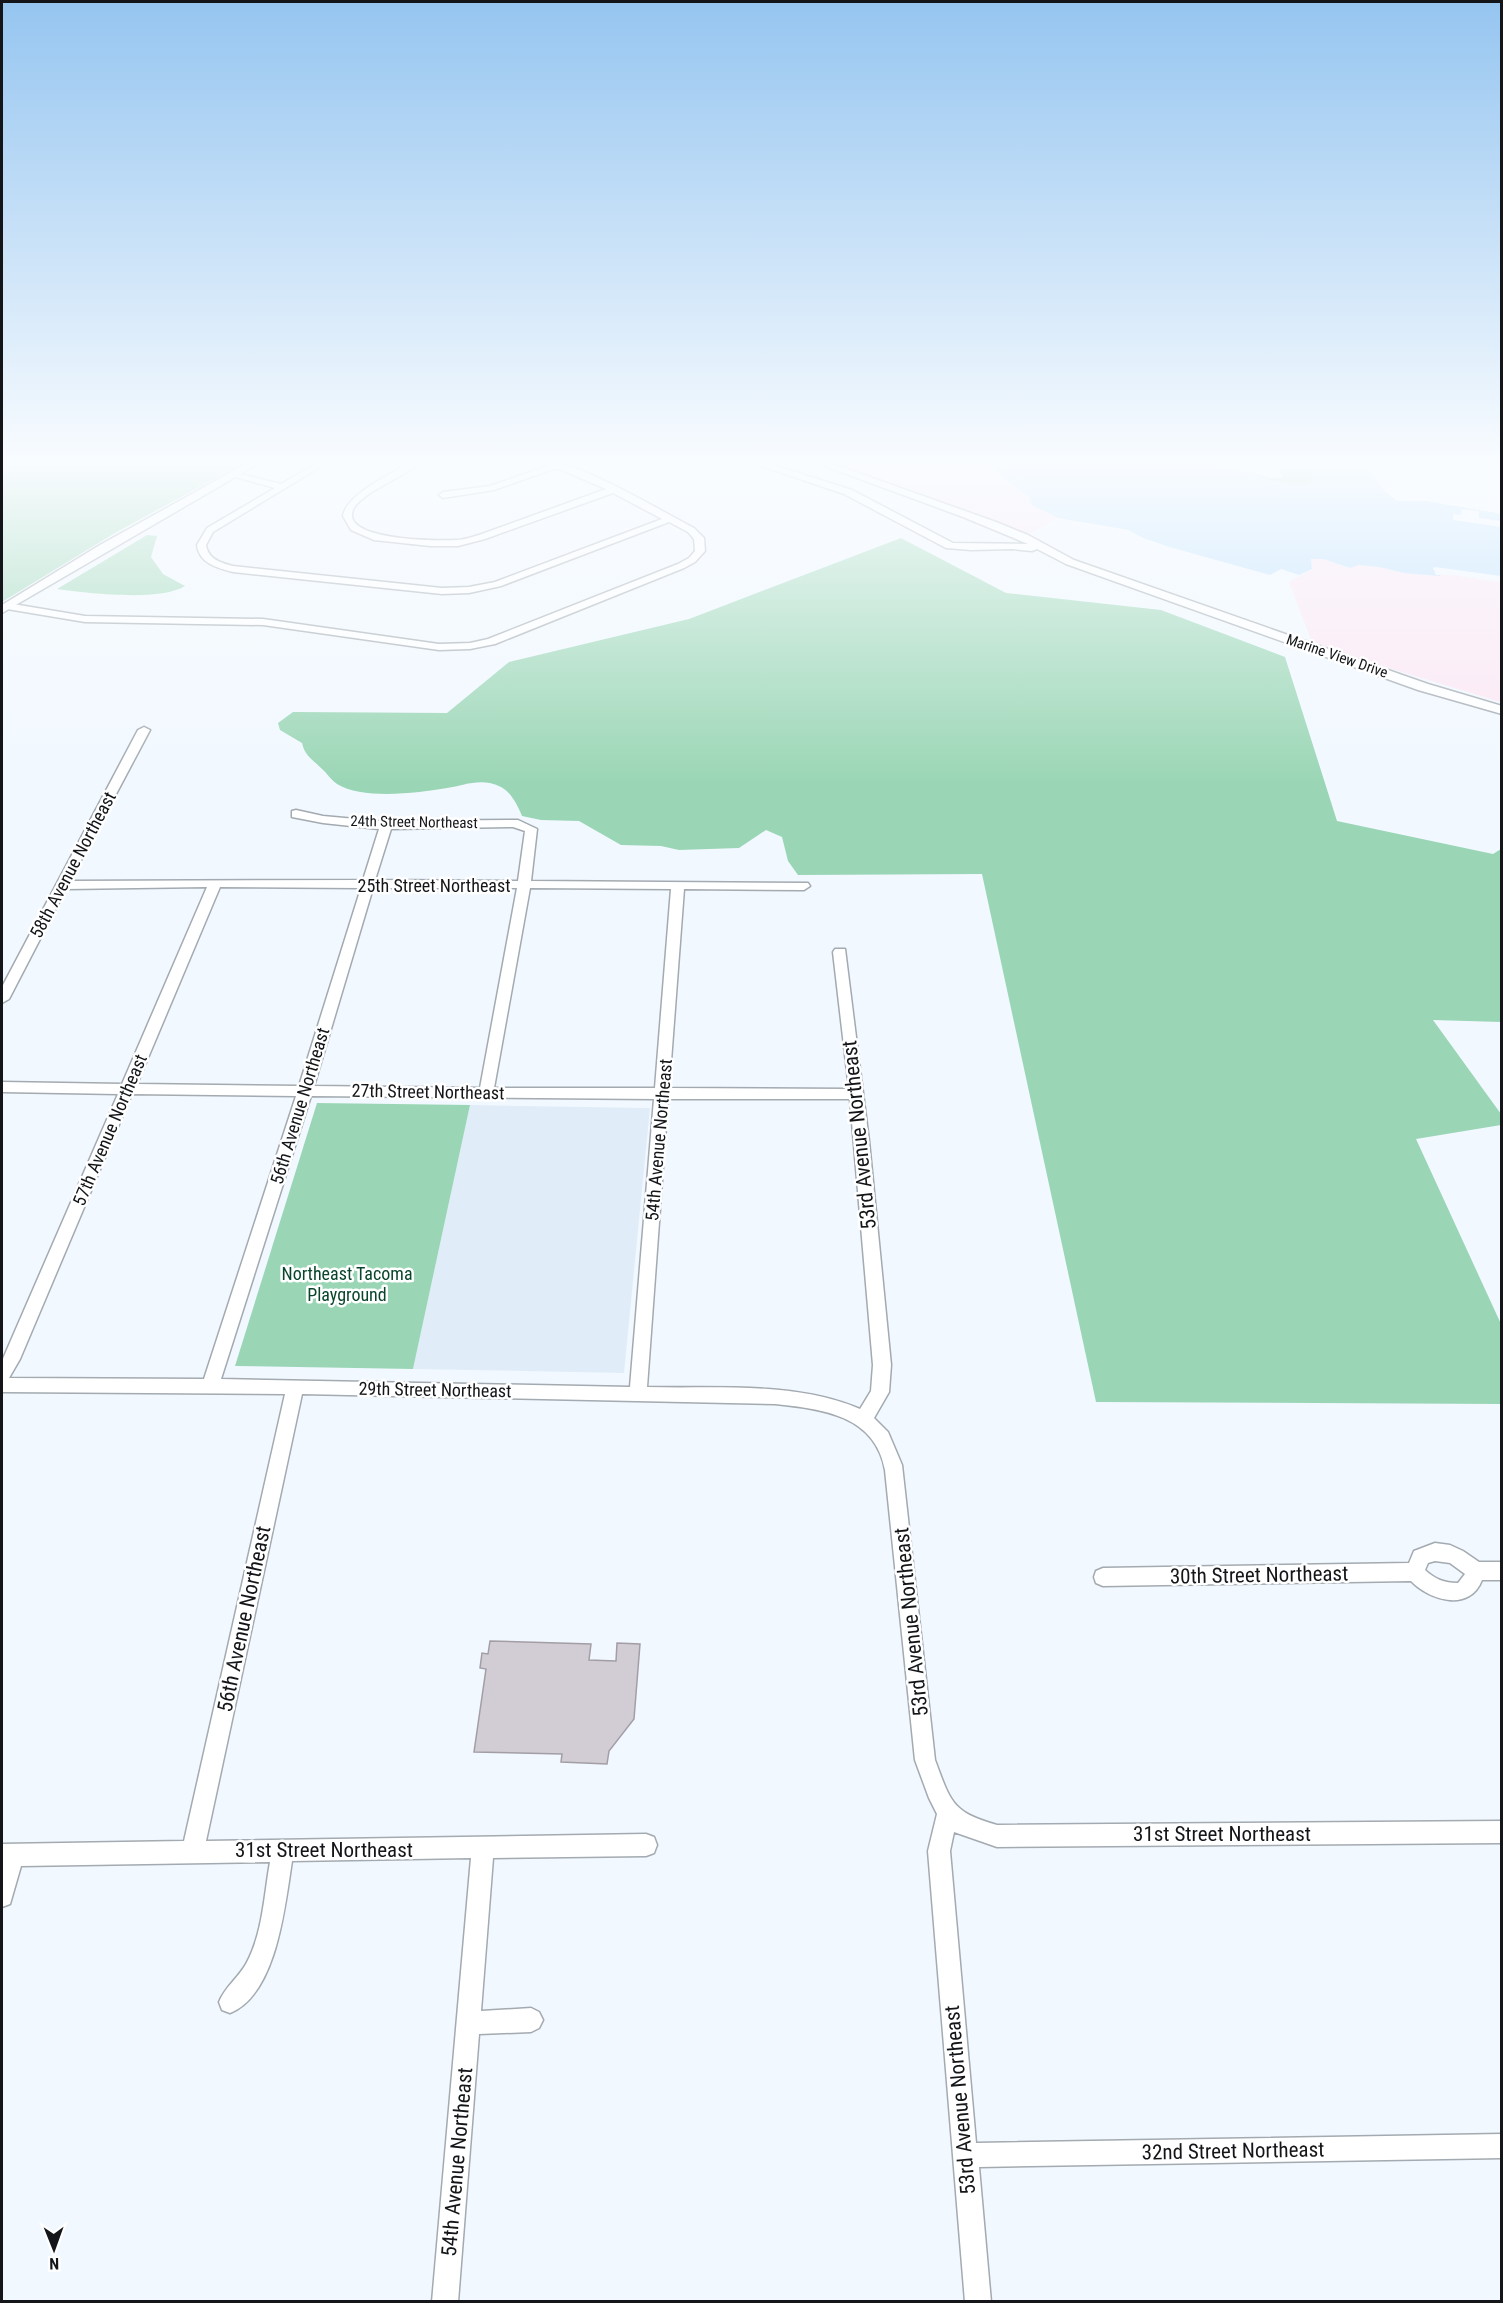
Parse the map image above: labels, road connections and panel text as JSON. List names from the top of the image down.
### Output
{
  "streets": {
    "main road": ["Marine View Drive"],
    "street": [
      "24th Street Northeast",
      "58th Avenue Northeast",
      "25th Street Northeast",
      "27th Street Northeast",
      "56th Avenue Northeast",
      "57th Avenue Northeast",
      "53rd Avenue Northeast",
      "54th Avenue Northeast",
      "29th Street Northeast",
      "30th Street Northeast",
      "31st Street Northeast",
      "32nd Street Northeast"
    ]
  },
  "crossings": [
    ["24th Street Northeast", "25th Street Northeast"],
    ["24th Street Northeast", "56th Avenue Northeast"],
    ["58th Avenue Northeast", "25th Street Northeast"],
    ["25th Street Northeast", "56th Avenue Northeast"],
    ["25th Street Northeast", "57th Avenue Northeast"],
    ["25th Street Northeast", "54th Avenue Northeast"],
    ["27th Street Northeast", "56th Avenue Northeast"],
    ["27th Street Northeast", "57th Avenue Northeast"],
    ["27th Street Northeast", "53rd Avenue Northeast"],
    ["27th Street Northeast", "54th Avenue Northeast"],
    ["56th Avenue Northeast", "29th Street Northeast"],
    ["56th Avenue Northeast", "31st Street Northeast"],
    ["53rd Avenue Northeast", "29th Street Northeast"],
    ["53rd Avenue Northeast", "31st Street Northeast"],
    ["53rd Avenue Northeast", "32nd Street Northeast"],
    ["54th Avenue Northeast", "29th Street Northeast"],
    ["54th Avenue Northeast", "31st Street Northeast"]
  ],
  "parks": ["Northeast Tacoma Playground"],
  "north": "bottom"
}
